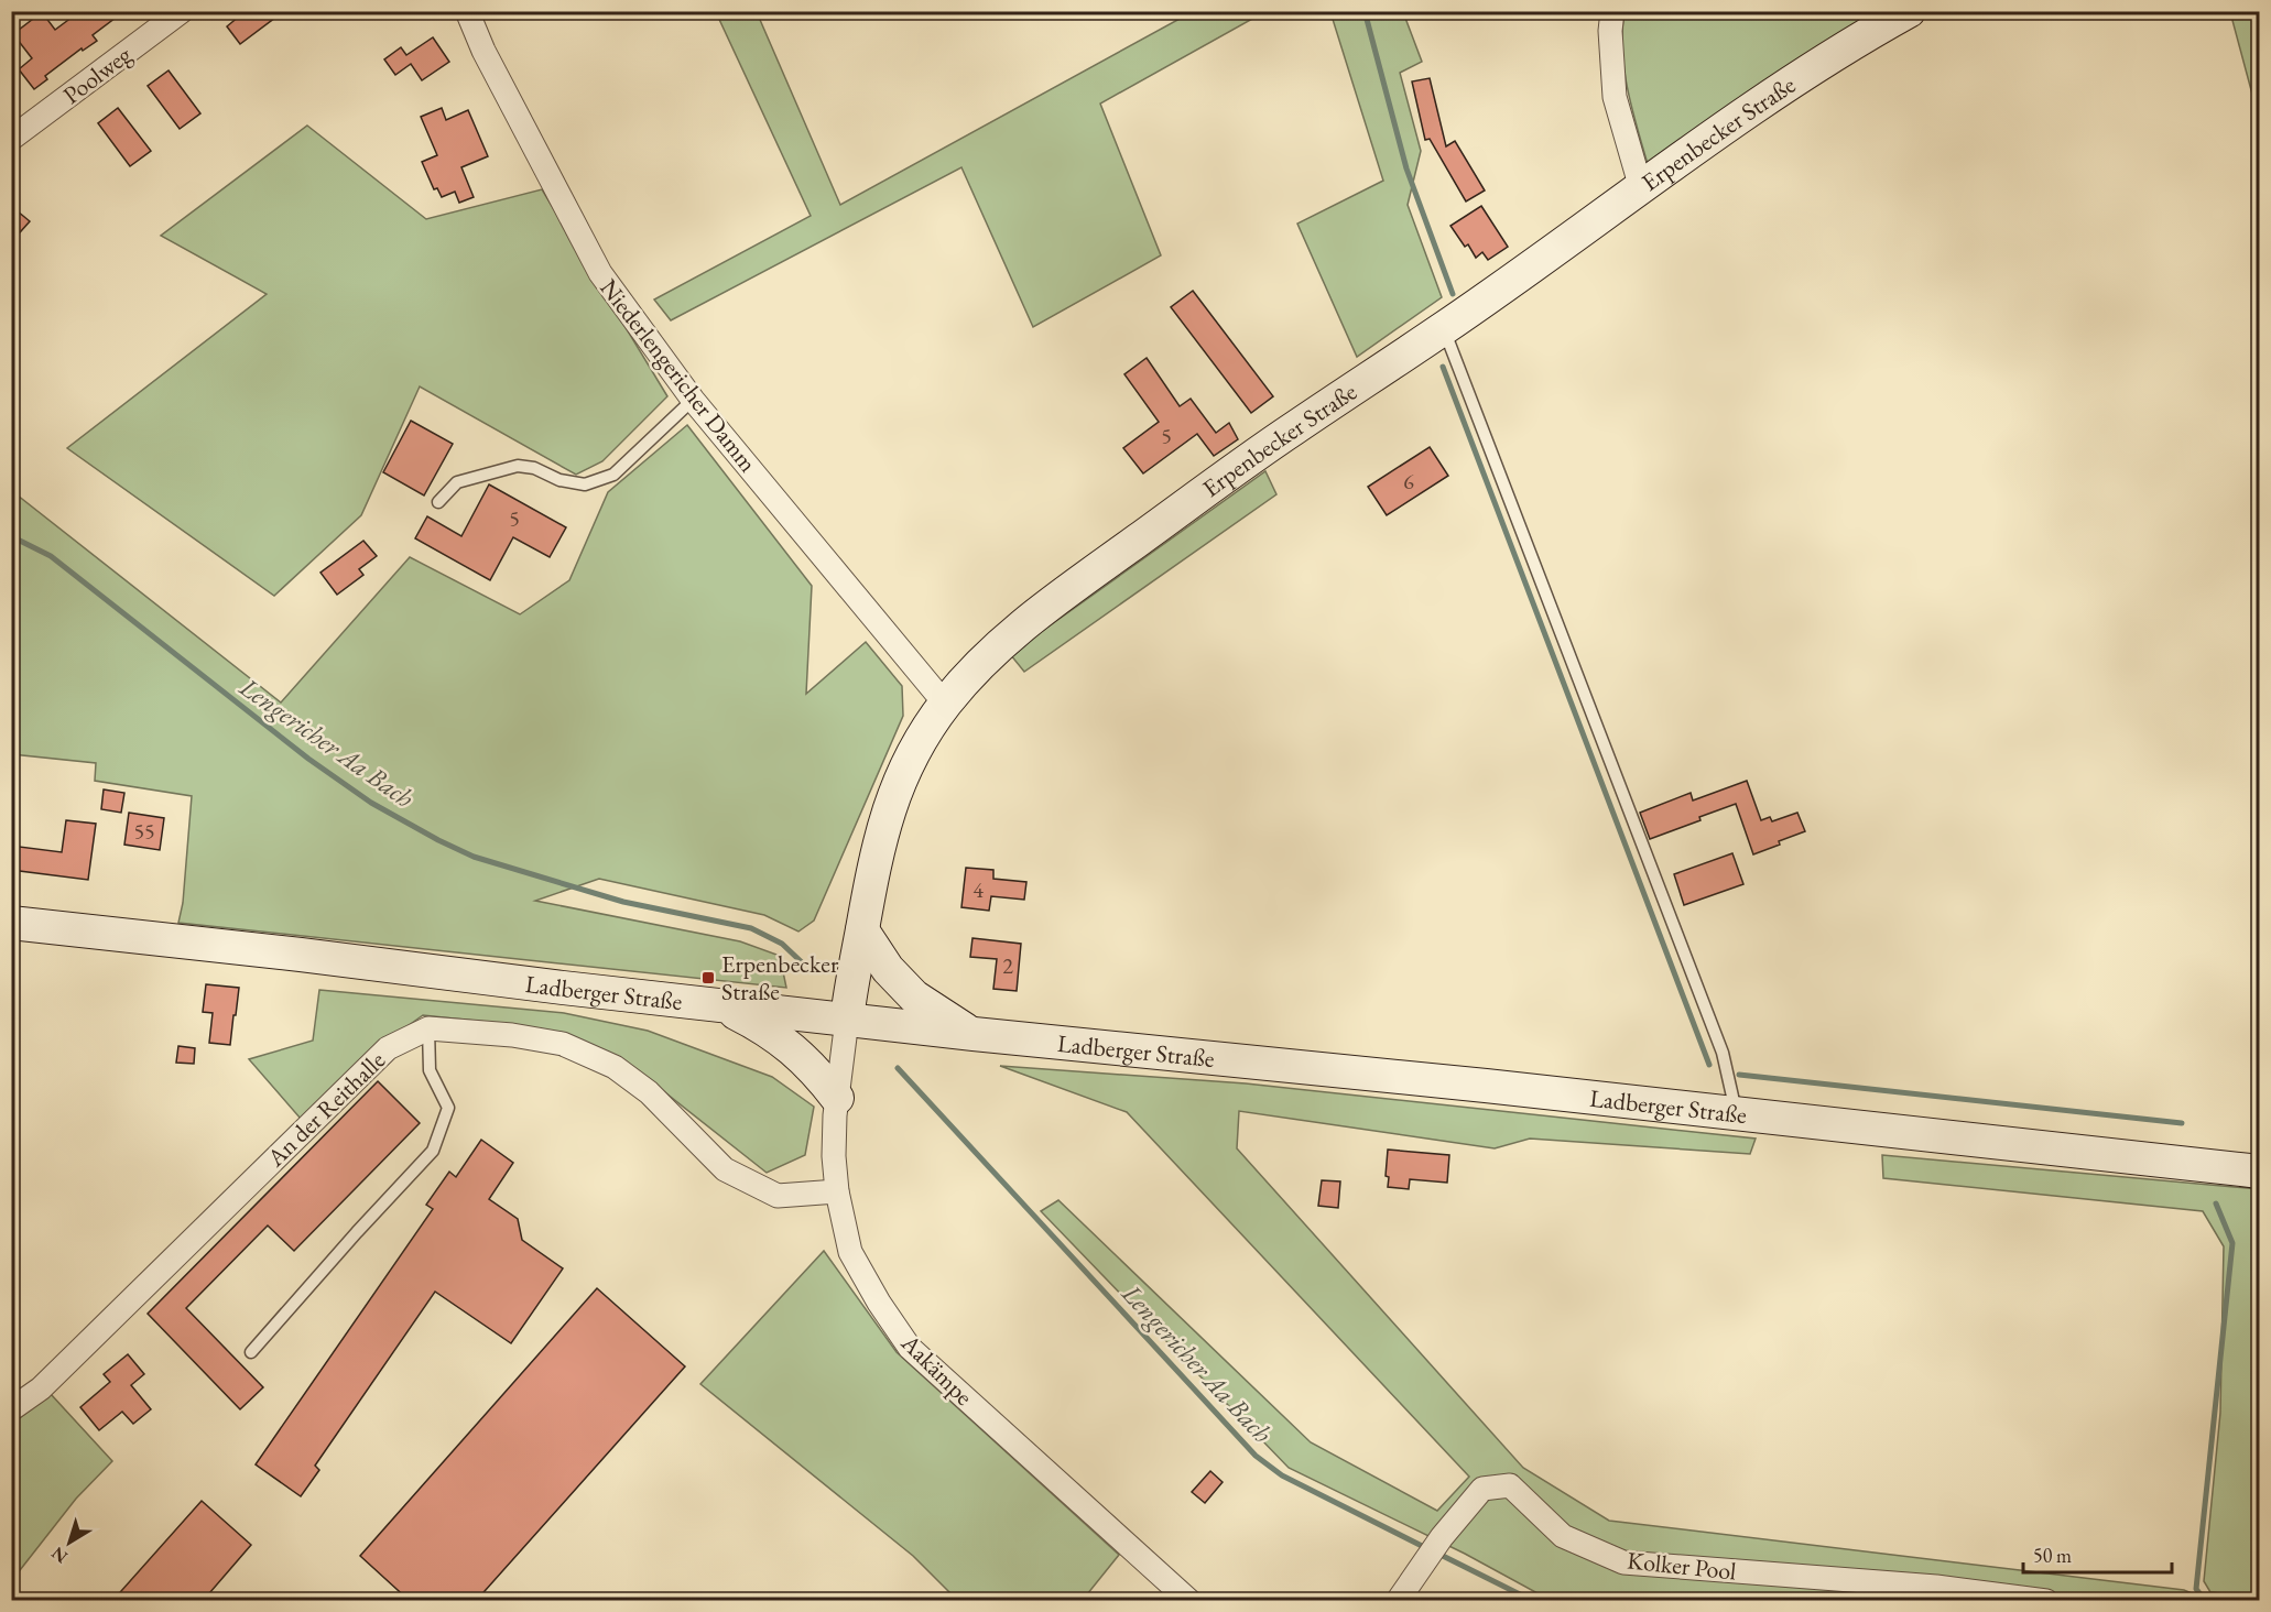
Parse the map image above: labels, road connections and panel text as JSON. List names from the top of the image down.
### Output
{
  "streets": {
    "main road": ["Erpenbecker Straße", "Ladberger Straße"],
    "street": [
      "Poolweg",
      "Niederlengericher Damm",
      "An der Reithalle",
      "Aakämpe",
      "Kolker Pool"
    ]
  },
  "crossings": [
    ["Erpenbecker Straße", "Niederlengericher Damm"],
    ["Erpenbecker Straße", "Ladberger Straße"],
    ["Erpenbecker Straße", "Aakämpe"],
    ["Ladberger Straße", "Aakämpe"]
  ],
  "water": ["Lengericher Aa Bach"],
  "places": {
    "transit": ["Erpenbecker Straße"]
  },
  "house_numbers": [
    "5",
    "6",
    "5",
    "55",
    "4",
    "2"
  ],
  "scale_bar": "50 m",
  "north": "bottom left"
}
